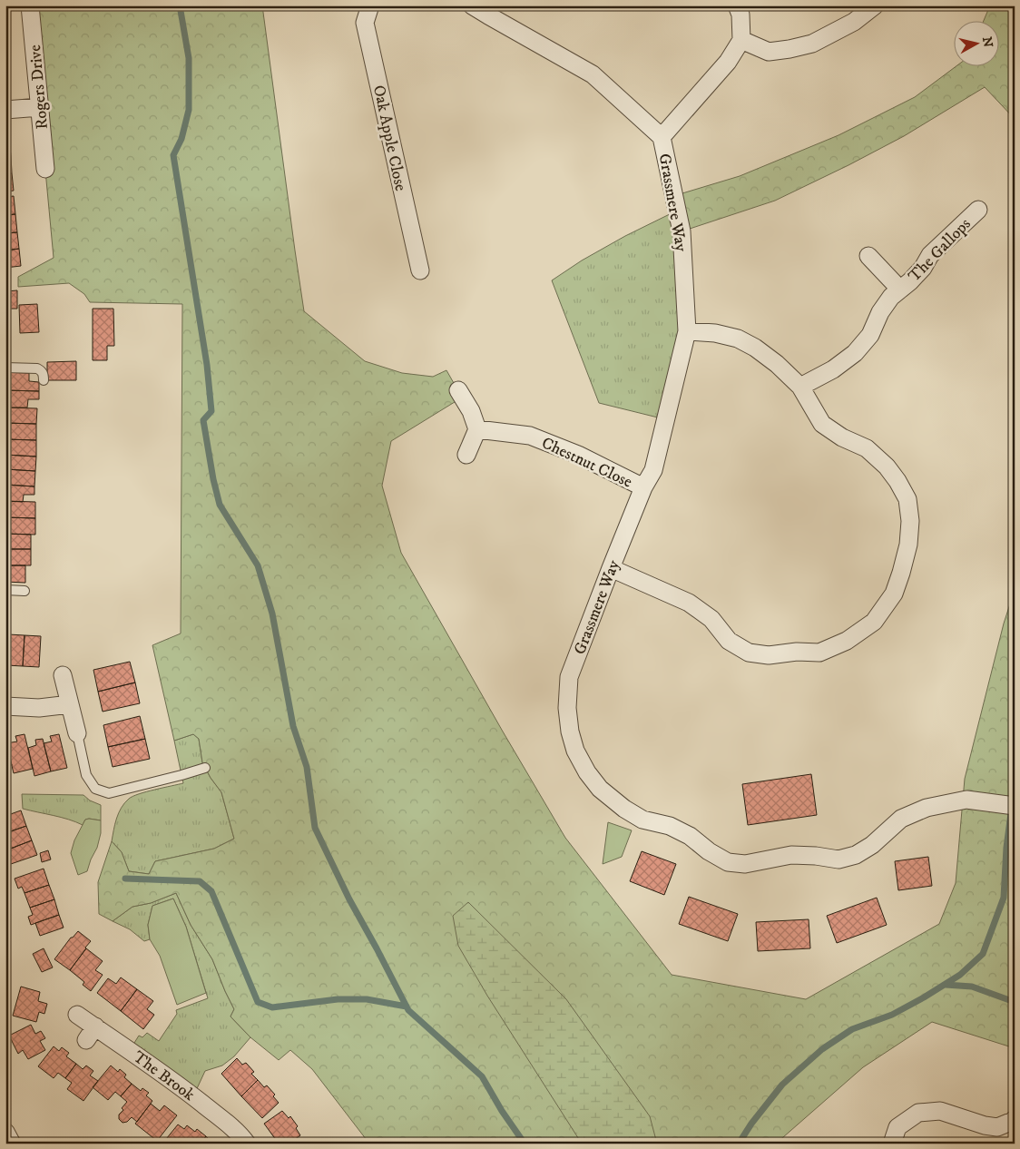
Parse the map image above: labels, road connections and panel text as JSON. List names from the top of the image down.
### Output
{
  "streets": {
    "street": [
      "Rogers Drive",
      "Oak Apple Close",
      "Grassmere Way",
      "The Gallops",
      "Chestnut Close",
      "The Brook"
    ]
  },
  "crossings": [
    ["Grassmere Way", "Chestnut Close"]
  ],
  "north": "right"
}
